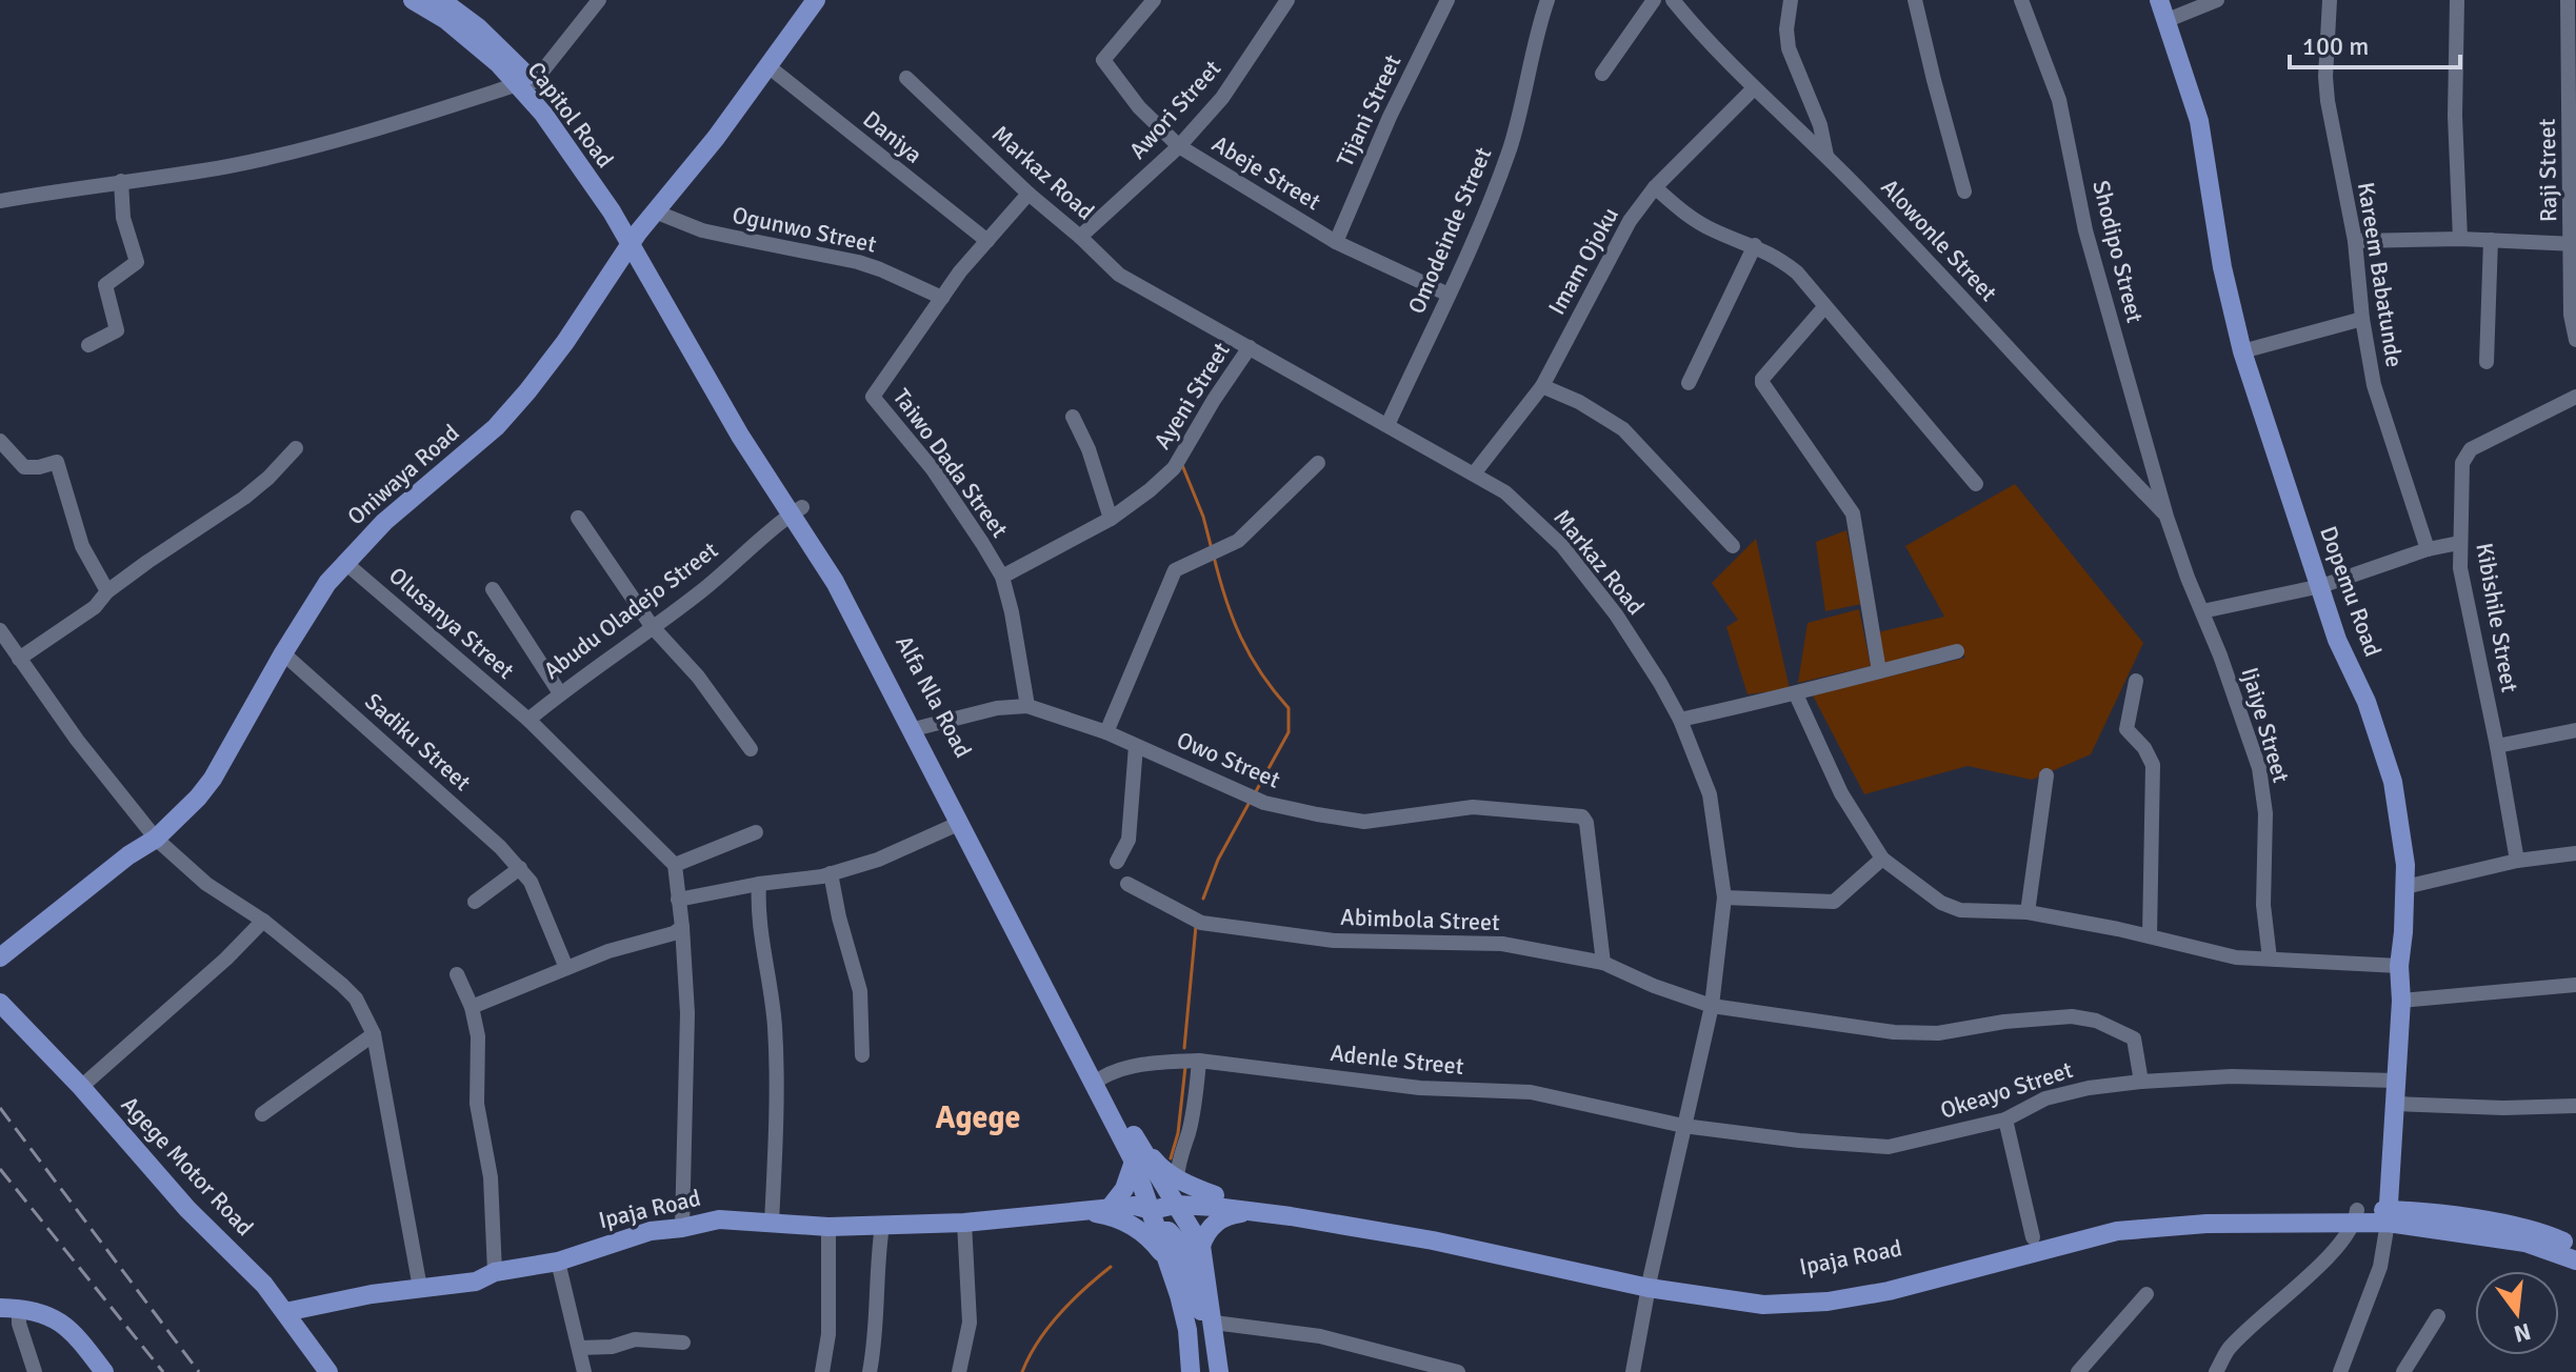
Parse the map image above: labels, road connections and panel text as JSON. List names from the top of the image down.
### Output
{
  "streets": {
    "main road": [
      "Capitol Road",
      "Oniwaya Road",
      "Dopemu Road",
      "Alfa Nla Road",
      "Agege Motor Road",
      "Ipaja Road"
    ],
    "street": [
      "Awori Street",
      "Tijani Street",
      "Daniya",
      "Raji Street",
      "Markaz Road",
      "Abeje Street",
      "Ogunwo Street",
      "Omodeinde Street",
      "Alowonle Street",
      "Shodipo Street",
      "Imam Ojoku",
      "Kareem Babatunde",
      "Ayeni Street",
      "Taiwo Dada Street",
      "Abudu Oladejo Street",
      "Kibishile Street",
      "Olusanya Street",
      "Ijaiye Street",
      "Sadiku Street",
      "Owo Street",
      "Abimbola Street",
      "Adenle Street",
      "Okeayo Street"
    ]
  },
  "crossings": [
    ["Awori Street", "Markaz Road"],
    ["Awori Street", "Abeje Street"],
    ["Tijani Street", "Abeje Street"],
    ["Capitol Road", "Oniwaya Road"],
    ["Capitol Road", "Alfa Nla Road"],
    ["Daniya", "Taiwo Dada Street"],
    ["Daniya", "Oniwaya Road"],
    ["Markaz Road", "Omodeinde Street"],
    ["Markaz Road", "Imam Ojoku"],
    ["Markaz Road", "Ayeni Street"],
    ["Markaz Road", "Taiwo Dada Street"],
    ["Markaz Road", "Abimbola Street"],
    ["Markaz Road", "Adenle Street"],
    ["Markaz Road", "Okeayo Street"],
    ["Markaz Road", "Ipaja Road"],
    ["Abeje Street", "Omodeinde Street"],
    ["Ogunwo Street", "Taiwo Dada Street"],
    ["Ogunwo Street", "Oniwaya Road"],
    ["Alowonle Street", "Shodipo Street"],
    ["Alowonle Street", "Imam Ojoku"],
    ["Alowonle Street", "Ijaiye Street"],
    ["Shodipo Street", "Ijaiye Street"],
    ["Ayeni Street", "Taiwo Dada Street"],
    ["Taiwo Dada Street", "Owo Street"],
    ["Oniwaya Road", "Olusanya Street"],
    ["Oniwaya Road", "Alfa Nla Road"],
    ["Oniwaya Road", "Sadiku Street"],
    ["Dopemu Road", "Okeayo Street"],
    ["Dopemu Road", "Ipaja Road"],
    ["Abudu Oladejo Street", "Olusanya Street"],
    ["Abudu Oladejo Street", "Alfa Nla Road"],
    ["Alfa Nla Road", "Owo Street"],
    ["Alfa Nla Road", "Adenle Street"],
    ["Alfa Nla Road", "Ipaja Road"],
    ["Owo Street", "Abimbola Street"],
    ["Abimbola Street", "Okeayo Street"],
    ["Adenle Street", "Okeayo Street"],
    ["Agege Motor Road", "Ipaja Road"]
  ],
  "districts": ["Agege"],
  "scale_bar": "100 m",
  "north": "bottom"
}
